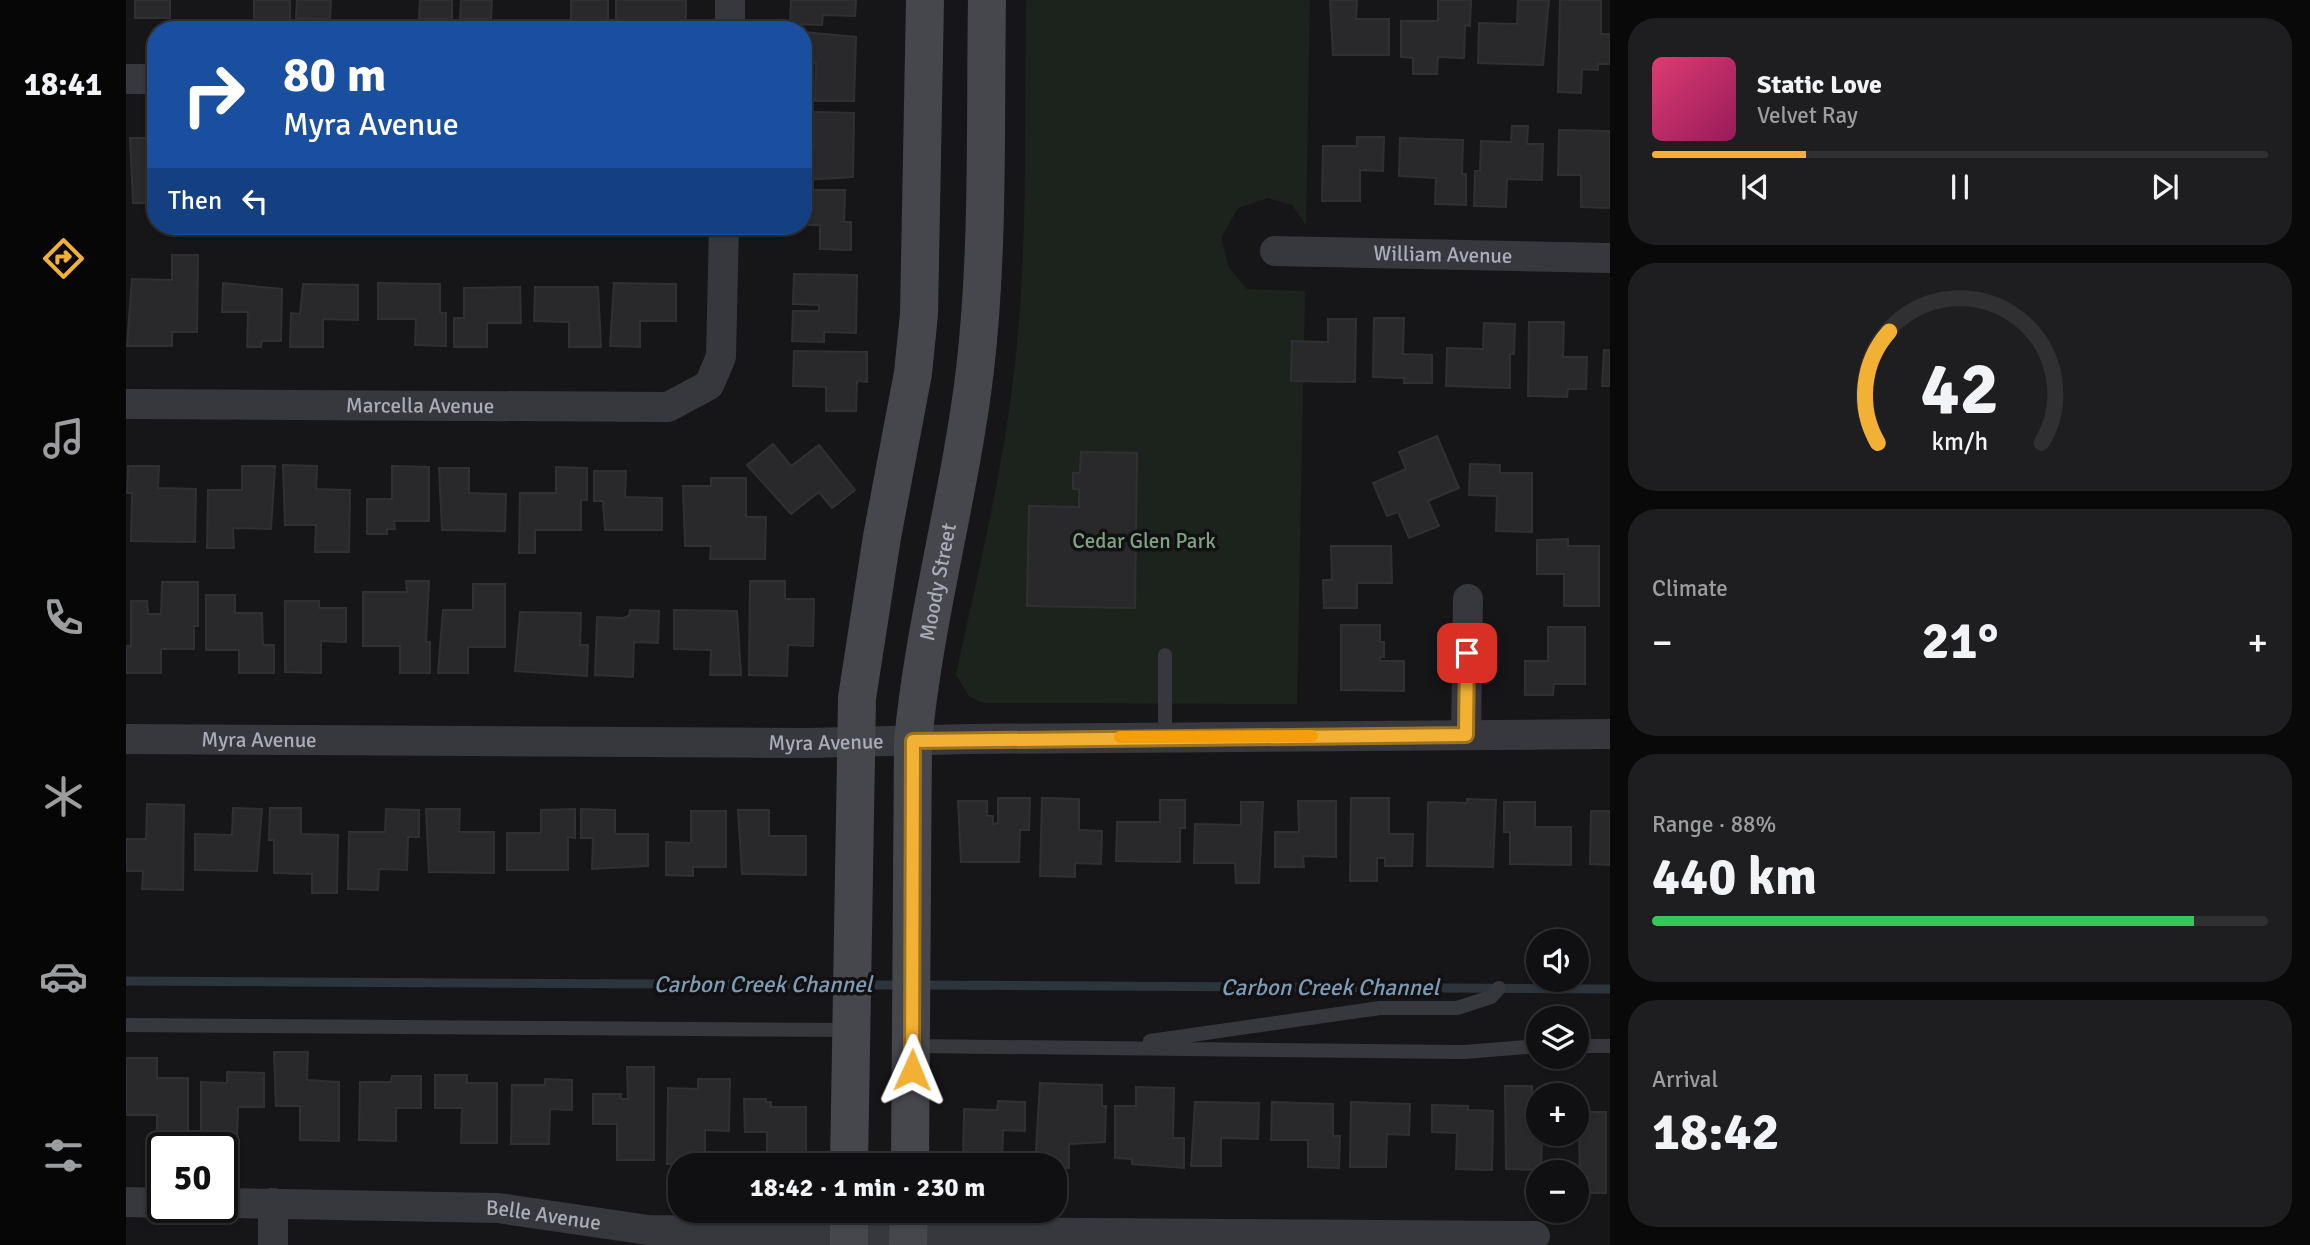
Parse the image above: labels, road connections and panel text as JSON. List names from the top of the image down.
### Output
{
  "streets": {
    "main road": ["Moody Street"],
    "street": [
      "William Avenue",
      "Marcella Avenue",
      "Myra Avenue",
      "Belle Avenue"
    ]
  },
  "crossings": [
    ["Moody Street", "Myra Avenue"]
  ],
  "water": ["Carbon Creek Channel"],
  "parks": ["Cedar Glen Park"],
  "page": {
    "tabs": "18:41",
    "turn": ["80 m", "Myra Avenue"],
    "song": ["Static Love", "Velvet Ray"],
    "then": "Then",
    "tile": [
      "Climate",
      ["Range · 88%", "440 km"],
      ["Arrival", "18:42"]
    ],
    "heat": ["−", "21°", "+"],
    "map_buttons": ["+", "−"],
    "limit": "50",
    "trip": "18:42 · 1 min · 230 m",
    "gauge": ["42", "km/h"]
  }
}
